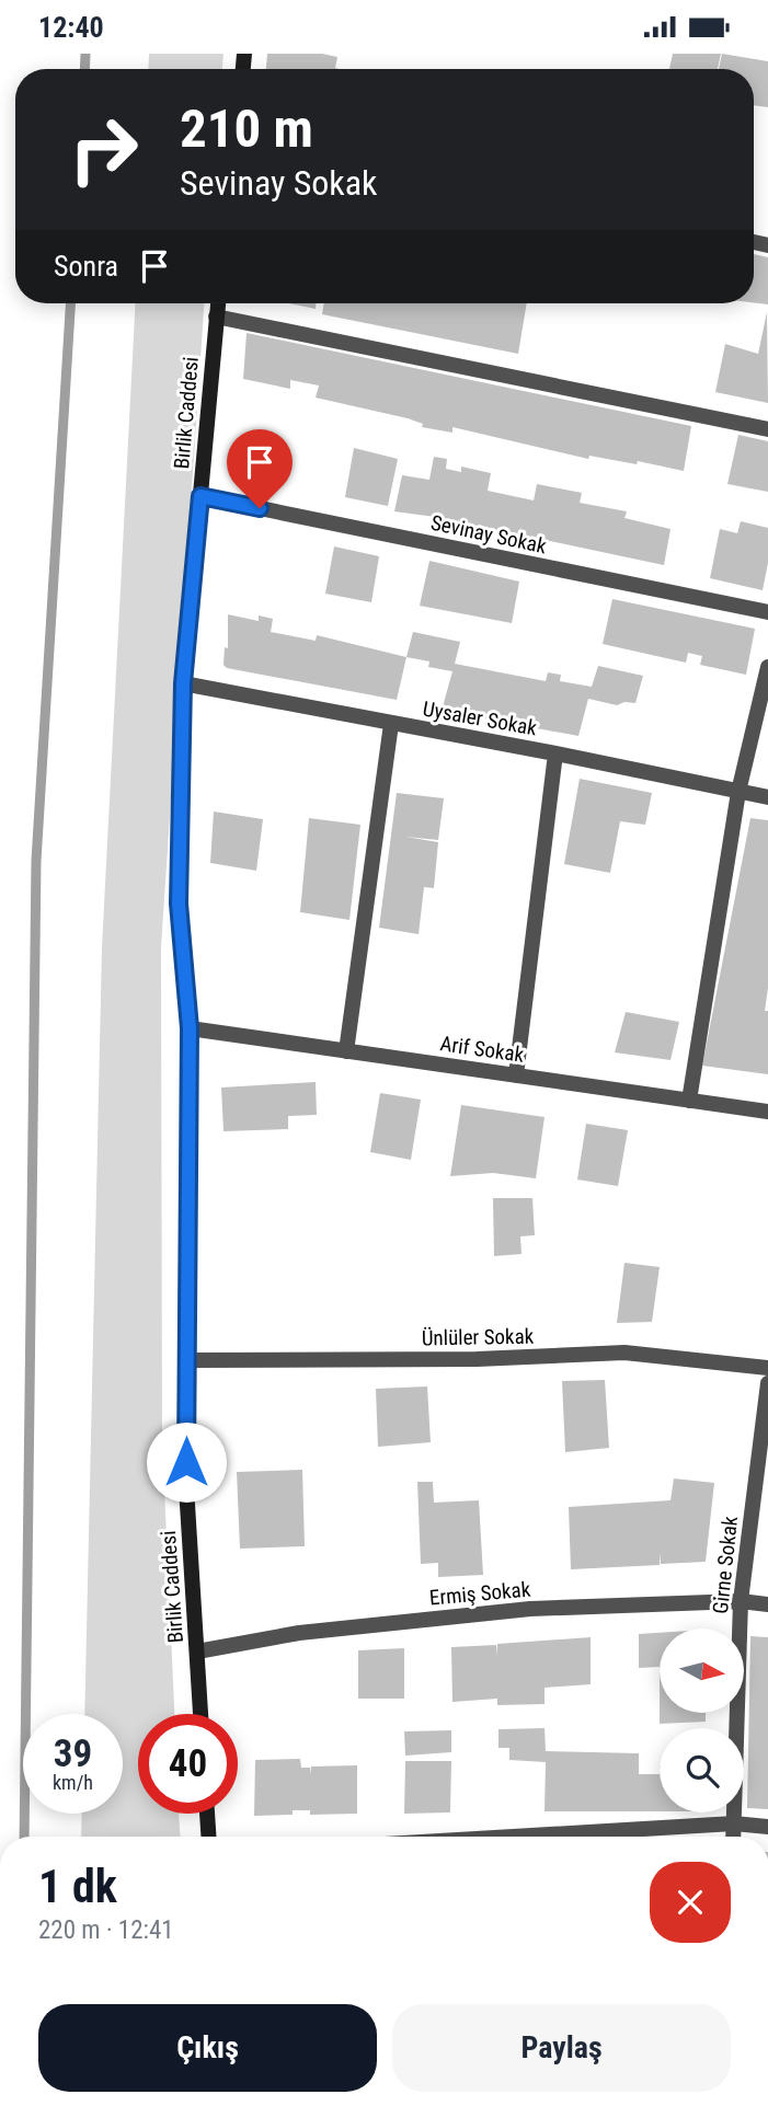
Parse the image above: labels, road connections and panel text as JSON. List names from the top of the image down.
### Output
{
  "streets": {
    "street": [
      "Birlik Caddesi",
      "Sevinay Sokak",
      "Uysaler Sokak",
      "Arif Sokak",
      "Ünlüler Sokak",
      "Girne Sokak",
      "Ermiş Sokak"
    ]
  },
  "crossings": [
    ["Birlik Caddesi", "Sevinay Sokak"],
    ["Birlik Caddesi", "Uysaler Sokak"],
    ["Birlik Caddesi", "Arif Sokak"],
    ["Birlik Caddesi", "Ünlüler Sokak"],
    ["Birlik Caddesi", "Ermiş Sokak"],
    ["Girne Sokak", "Ermiş Sokak"]
  ],
  "north": "right",
  "page": {
    "status": "12:40",
    "turn": ["210 m", "Sevinay Sokak"],
    "then": "Sonra",
    "speed": "39 km/h",
    "limit": "40",
    "heading": ["1 dk", "220 m · 12:41"],
    "buttons": ["Çıkış", "Paylaş"]
  }
}
